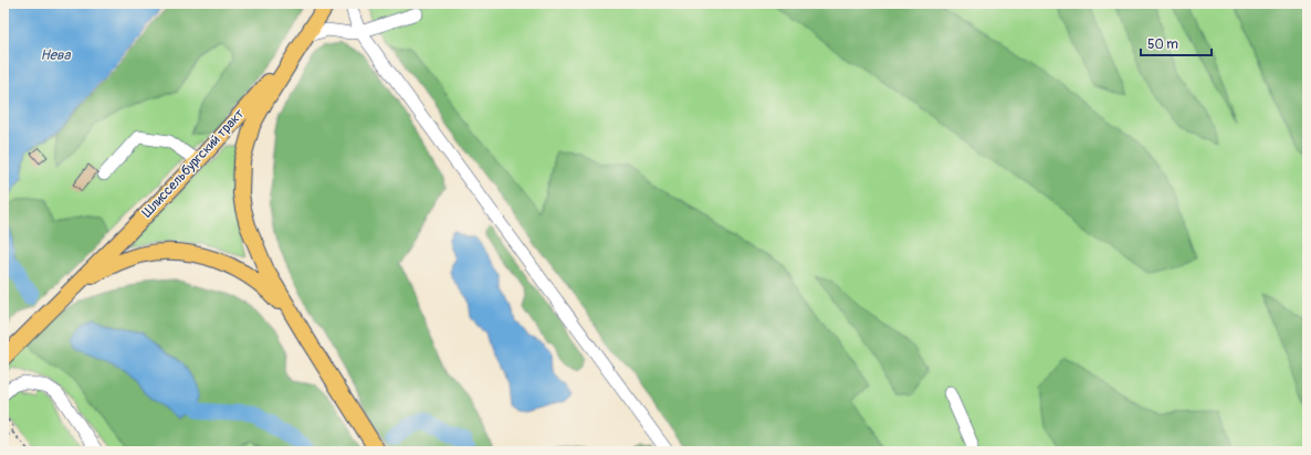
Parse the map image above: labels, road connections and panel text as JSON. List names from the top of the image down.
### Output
{
  "streets": {
    "main road": ["Шлиссельбургский тракт"]
  },
  "water": ["Нева"],
  "scale_bar": "50 m"
}
